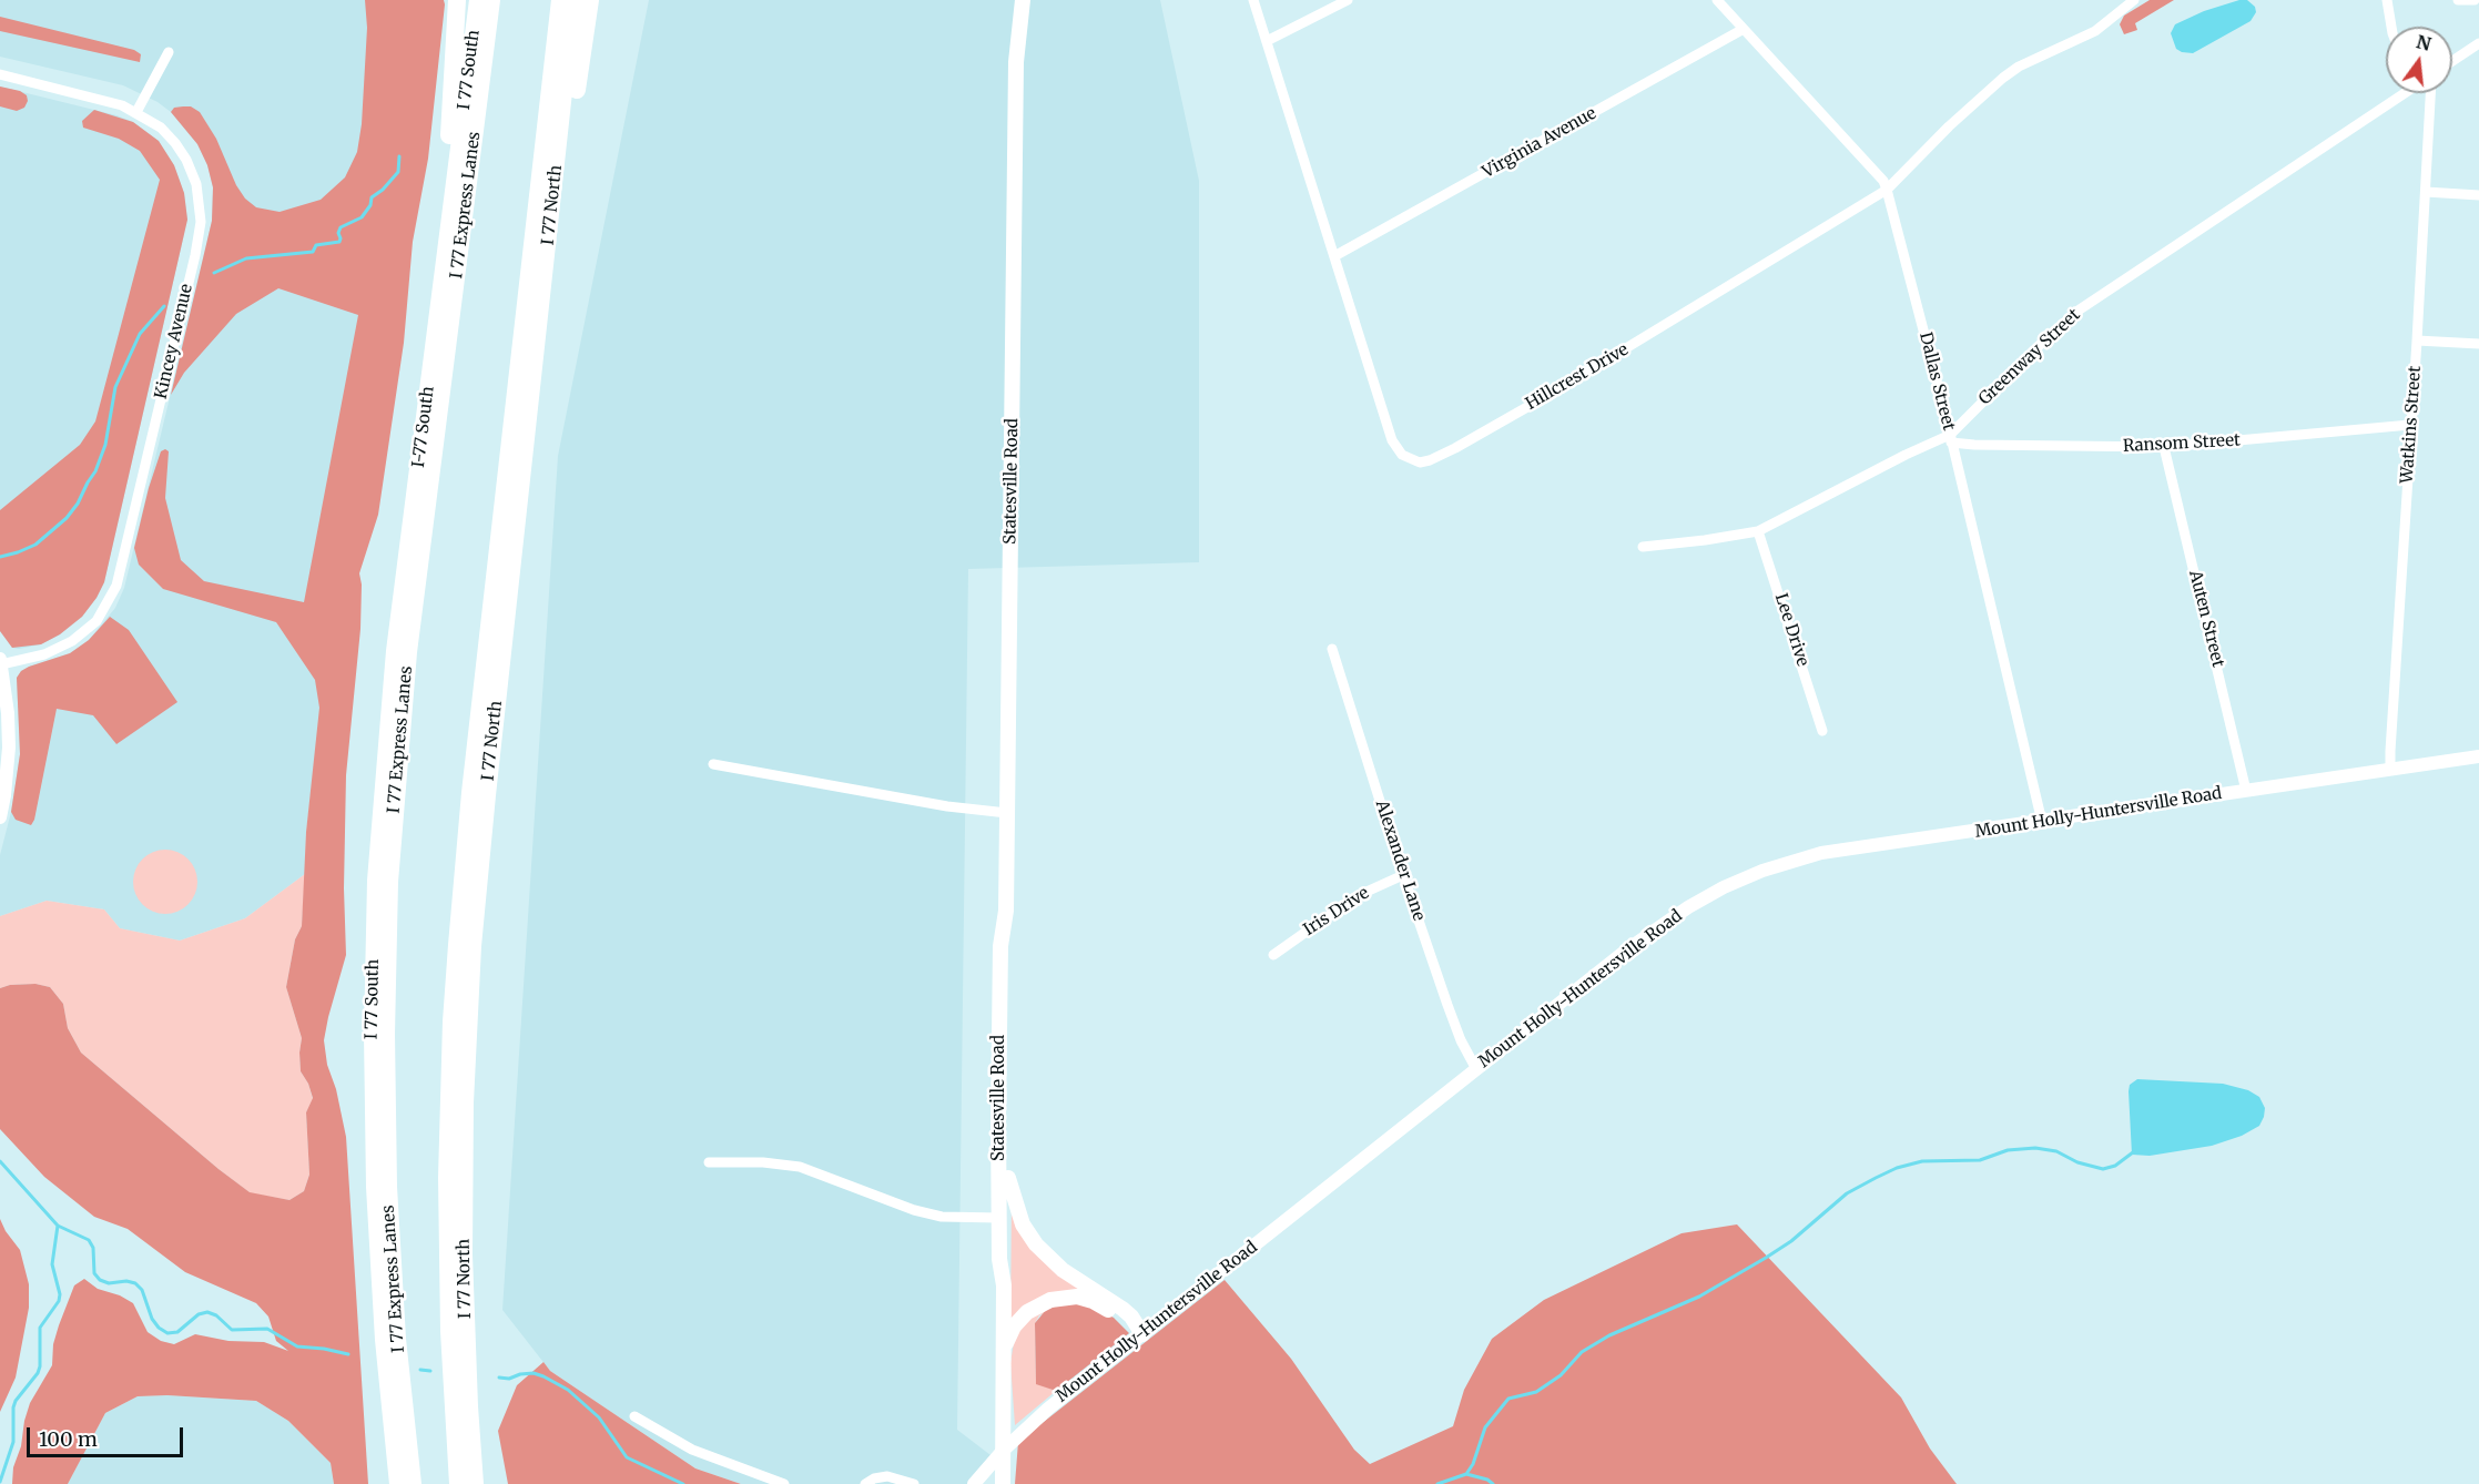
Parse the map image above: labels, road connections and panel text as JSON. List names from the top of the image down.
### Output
{
  "streets": {
    "highway": [
      "I 77 South",
      "I 77 Express Lanes",
      "I 77 North",
      "I-77 South"
    ],
    "main road": ["Statesville Road", "Mount Holly-Huntersville Road"],
    "street": [
      "Virginia Avenue",
      "Kincey Avenue",
      "Greenway Street",
      "Hillcrest Drive",
      "Dallas Street",
      "Watkins Street",
      "Ransom Street",
      "Auten Street",
      "Lee Drive",
      "Alexander Lane",
      "Iris Drive"
    ]
  },
  "crossings": [
    ["I 77 South", "I-77 South"],
    ["Virginia Avenue", "Hillcrest Drive"],
    ["Virginia Avenue", "Dallas Street"],
    ["Greenway Street", "Dallas Street"],
    ["Greenway Street", "Ransom Street"],
    ["Greenway Street", "Lee Drive"],
    ["Hillcrest Drive", "Dallas Street"],
    ["Dallas Street", "Ransom Street"],
    ["Dallas Street", "Mount Holly-Huntersville Road"],
    ["Watkins Street", "Ransom Street"],
    ["Watkins Street", "Mount Holly-Huntersville Road"],
    ["Ransom Street", "Auten Street"],
    ["Auten Street", "Mount Holly-Huntersville Road"],
    ["Mount Holly-Huntersville Road", "Alexander Lane"],
    ["Alexander Lane", "Iris Drive"]
  ],
  "scale_bar": "100 m",
  "north": "top"
}
